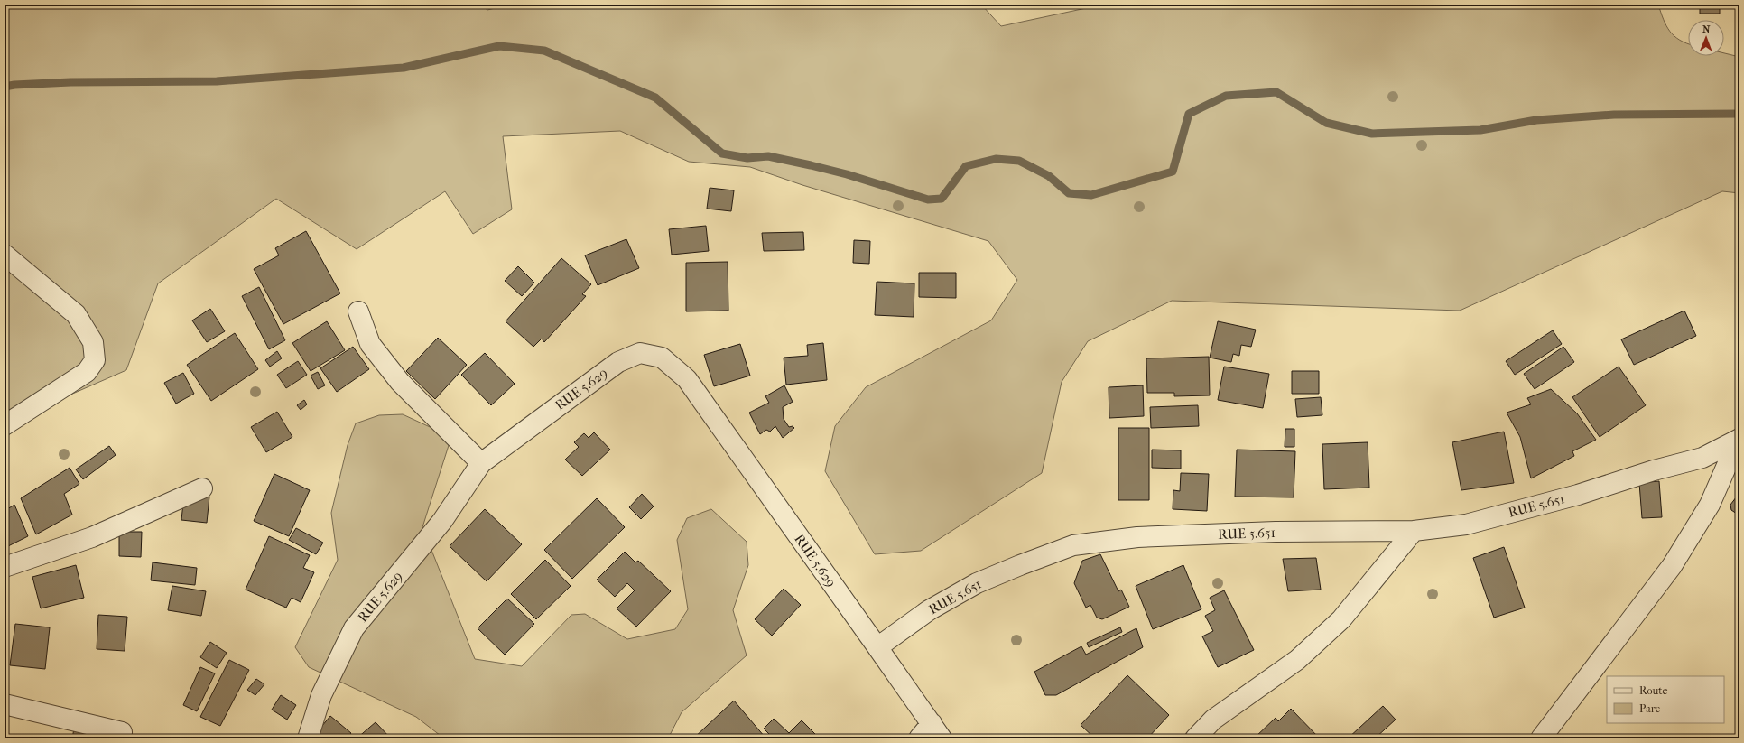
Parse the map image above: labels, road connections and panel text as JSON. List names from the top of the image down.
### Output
{
  "streets": {
    "street": ["RUE 5.629", "RUE 5.651"]
  },
  "crossings": [
    ["RUE 5.629", "RUE 5.651"]
  ],
  "legend": ["Route", "Parc"],
  "north": "top"
}
